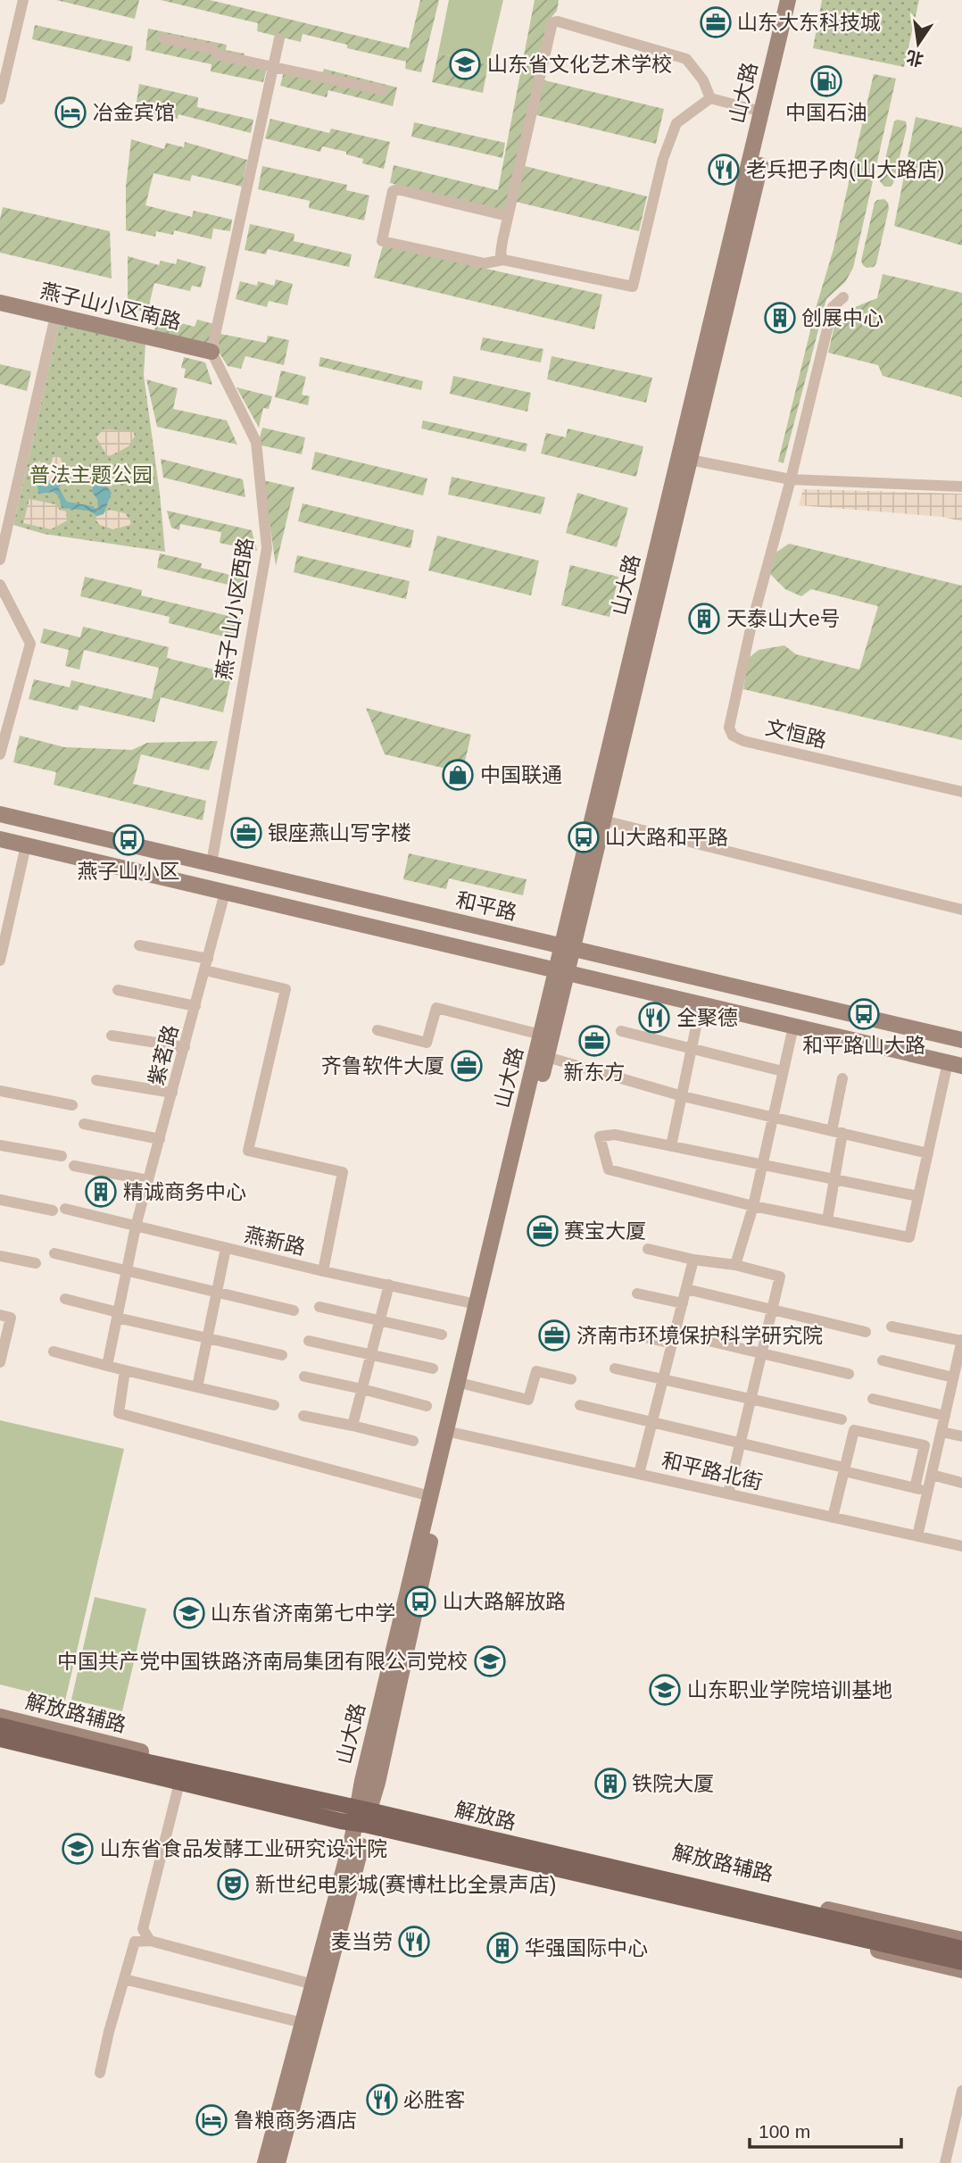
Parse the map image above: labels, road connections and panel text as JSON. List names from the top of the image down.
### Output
{
  "streets": {
    "main road": [
      "山大路",
      "燕子山小区南路",
      "和平路",
      "解放路辅路",
      "解放路"
    ],
    "street": [
      "燕子山小区西路",
      "文恒路",
      "紫茗路",
      "燕新路",
      "和平路北街"
    ]
  },
  "crossings": [
    ["山大路", "和平路"],
    ["山大路", "燕新路"],
    ["山大路", "和平路北街"],
    ["山大路", "解放路"],
    ["燕子山小区南路", "燕子山小区西路"],
    ["燕子山小区西路", "和平路"],
    ["紫茗路", "燕新路"],
    ["解放路辅路", "解放路"]
  ],
  "parks": ["普法主题公园"],
  "places": {
    "office": [
      "山东大东科技城",
      "银座燕山写字楼",
      "新东方",
      "齐鲁软件大厦",
      "赛宝大厦",
      "济南市环境保护科学研究院"
    ],
    "school or university": [
      "山东省文化艺术学校",
      "山东省济南第七中学",
      "中国共产党中国铁路济南局集团有限公司党校",
      "山东职业学院培训基地",
      "山东省食品发酵工业研究设计院"
    ],
    "fuel station": ["中国石油"],
    "hotel": ["冶金宾馆", "鲁粮商务酒店"],
    "restaurant": [
      "老兵把子肉(山大路店)",
      "全聚德",
      "麦当劳",
      "必胜客"
    ],
    "building": [
      "创展中心",
      "天泰山大e号",
      "精诚商务中心",
      "铁院大厦",
      "华强国际中心"
    ],
    "shop": ["中国联通"],
    "bus stop": [
      "山大路和平路",
      "燕子山小区",
      "和平路山大路",
      "山大路解放路"
    ],
    "theatre": ["新世纪电影城(赛博杜比全景声店)"]
  },
  "scale_bar": "100 m",
  "north": "bottom"
}
